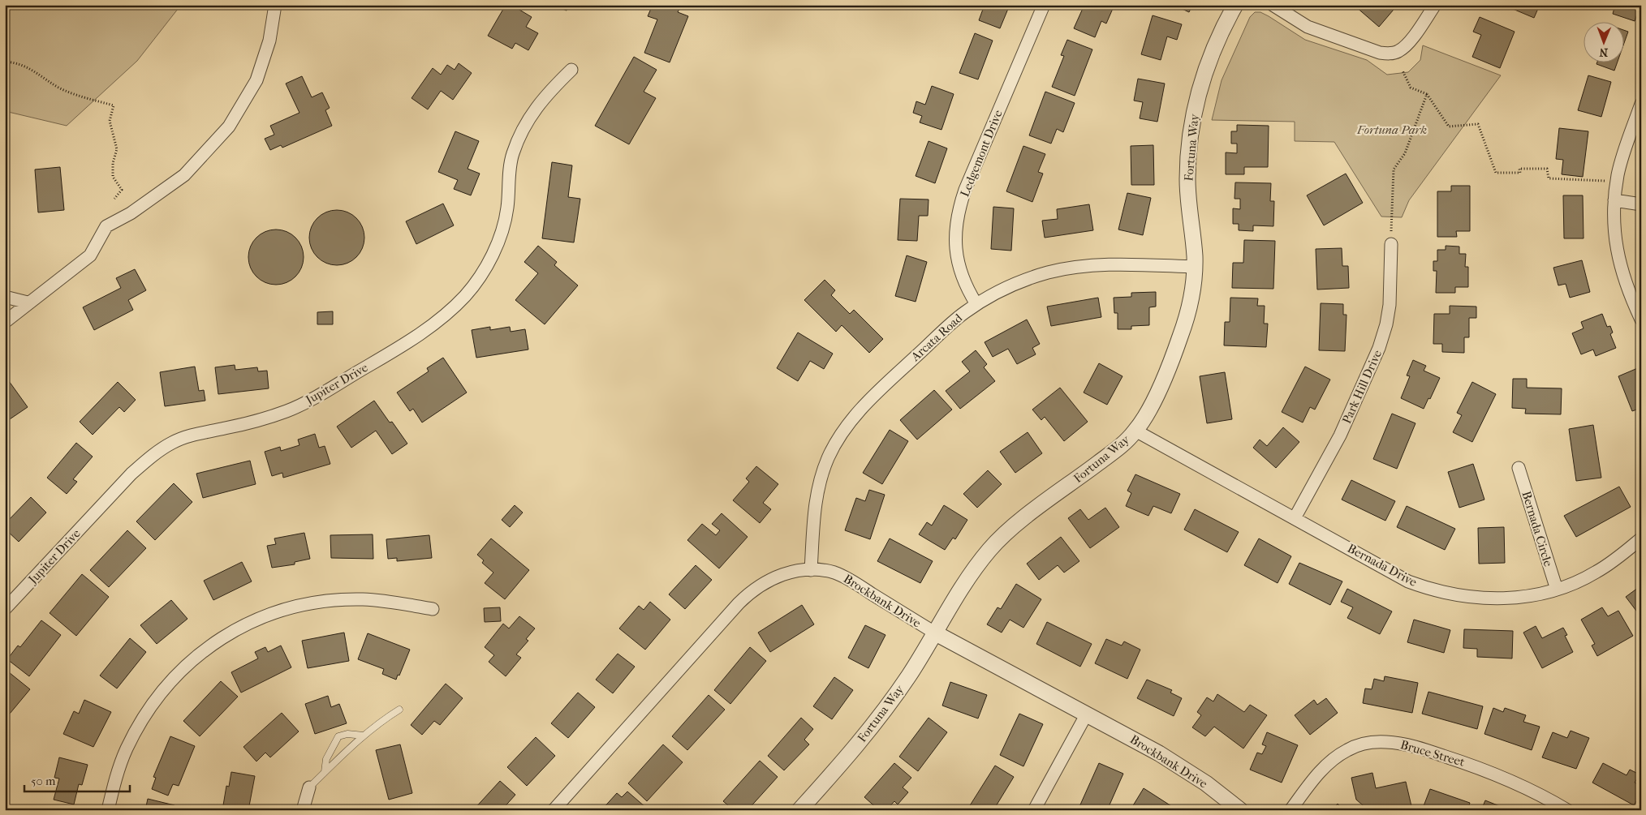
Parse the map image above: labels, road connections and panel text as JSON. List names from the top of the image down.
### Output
{
  "streets": {
    "street": [
      "Fortuna Way",
      "Ledgemont Drive",
      "Arcata Road",
      "Jupiter Drive",
      "Park Hill Drive",
      "Bernada Circle",
      "Bernada Drive",
      "Brockbank Drive",
      "Bruce Street"
    ]
  },
  "crossings": [
    ["Fortuna Way", "Arcata Road"],
    ["Fortuna Way", "Bernada Drive"],
    ["Fortuna Way", "Brockbank Drive"],
    ["Ledgemont Drive", "Arcata Road"],
    ["Arcata Road", "Brockbank Drive"],
    ["Park Hill Drive", "Bernada Drive"],
    ["Bernada Circle", "Bernada Drive"]
  ],
  "parks": ["Fortuna Park"],
  "scale_bar": "50 m",
  "north": "bottom"
}
